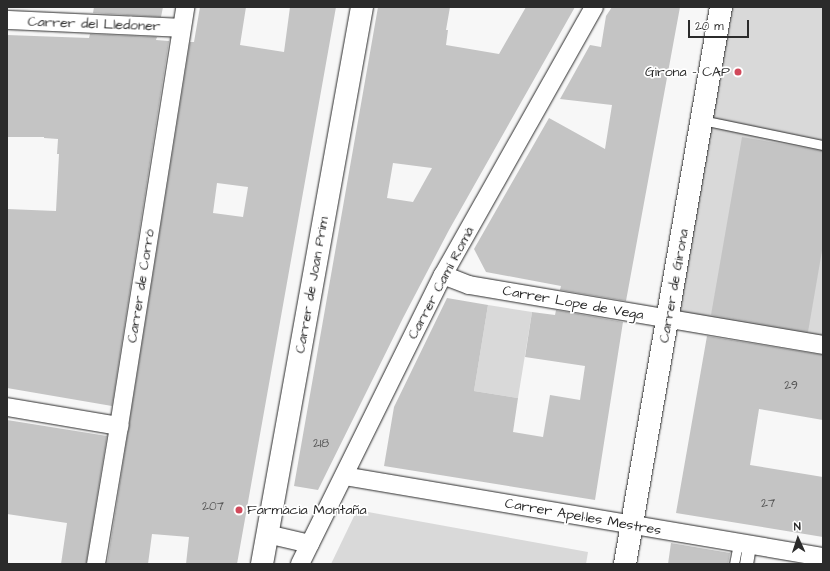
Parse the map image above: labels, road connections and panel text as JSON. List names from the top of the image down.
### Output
{
  "streets": {
    "street": [
      "Carrer del Lledoner",
      "Carrer Camí Romà",
      "Carrer de Joan Prim",
      "Carrer de Corró",
      "Carrer de Girona",
      "Carrer Lope de Vega",
      "Carrer Apel·les Mestres"
    ]
  },
  "crossings": [
    ["Carrer del Lledoner", "Carrer de Corró"],
    ["Carrer Camí Romà", "Carrer Lope de Vega"],
    ["Carrer Camí Romà", "Carrer Apel·les Mestres"],
    ["Carrer de Girona", "Carrer Lope de Vega"],
    ["Carrer de Girona", "Carrer Apel·les Mestres"]
  ],
  "places": ["Girona - CAP", "Farmàcia Montaña"],
  "house_numbers": [
    "29",
    "218",
    "27",
    "207"
  ],
  "scale_bar": "20 m",
  "north": "top"
}
